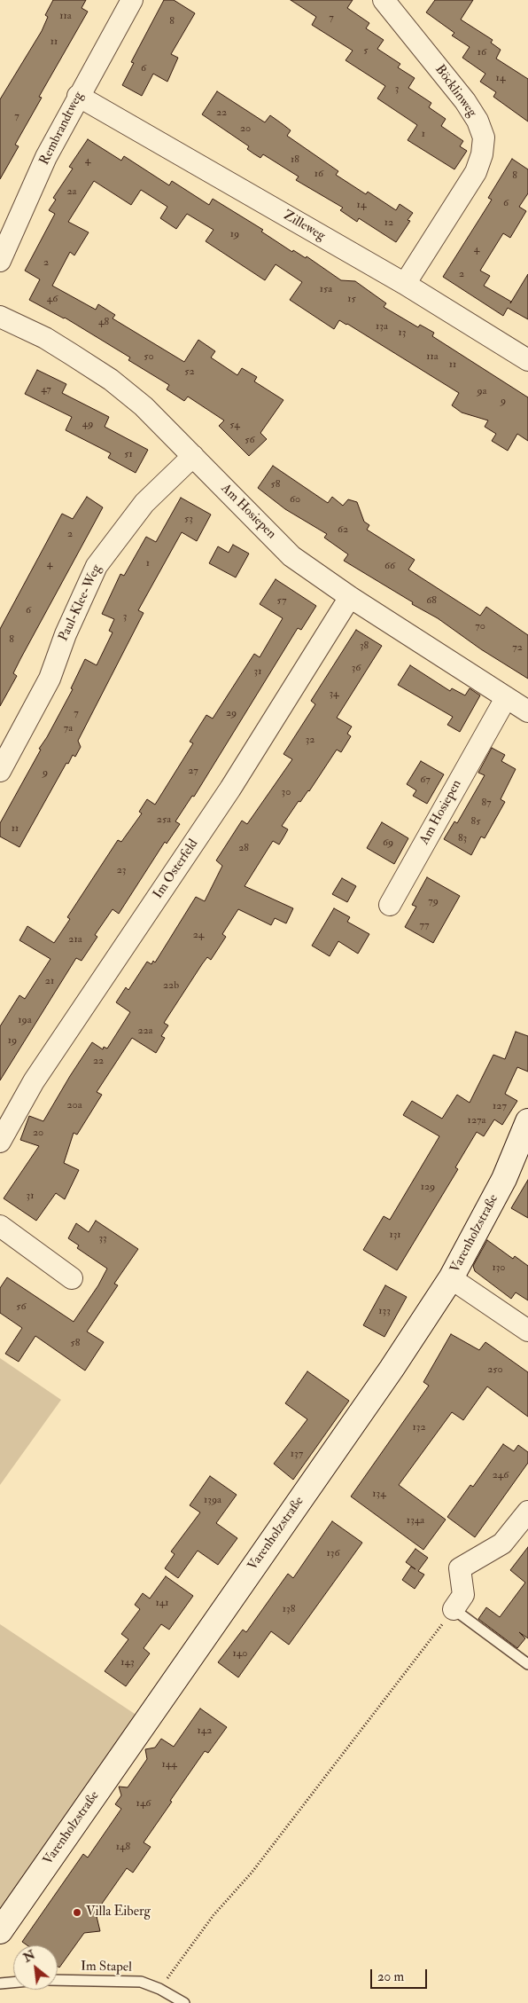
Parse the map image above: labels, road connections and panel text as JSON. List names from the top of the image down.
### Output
{
  "streets": {
    "street": [
      "Böcklinweg",
      "Rembrandtweg",
      "Zilleweg",
      "Am Hosiepen",
      "Paul-Klee-Weg",
      "Im Osterfeld",
      "Varenholzstraße"
    ],
    "lane": ["Im Stapel"]
  },
  "crossings": [
    ["Böcklinweg", "Zilleweg"],
    ["Rembrandtweg", "Zilleweg"],
    ["Am Hosiepen", "Paul-Klee-Weg"],
    ["Am Hosiepen", "Im Osterfeld"]
  ],
  "places": ["Villa Eiberg"],
  "house_numbers": [
    "11a",
    "7",
    "8",
    "11",
    "5",
    "16",
    "6",
    "14",
    "3",
    "22",
    "7",
    "20",
    "1",
    "18",
    "4",
    "16",
    "8",
    "2a",
    "6",
    "14",
    "12",
    "19",
    "4",
    "2",
    "2",
    "15a",
    "46",
    "15",
    "48",
    "13a",
    "13",
    "50",
    "11a",
    "11",
    "52",
    "47",
    "9a",
    "9",
    "49",
    "54",
    "56",
    "51",
    "58",
    "60",
    "53",
    "62",
    "2",
    "1",
    "4",
    "66",
    "57",
    "68",
    "6",
    "3",
    "70",
    "8",
    "38",
    "72",
    "36",
    "31",
    "34",
    "7",
    "29",
    "7a",
    "32",
    "27",
    "9",
    "67",
    "30",
    "87",
    "25a",
    "85",
    "11",
    "83",
    "69",
    "28",
    "23",
    "79",
    "77",
    "24",
    "21a",
    "21",
    "22b",
    "19a",
    "22a",
    "19",
    "22",
    "20a",
    "127",
    "127a",
    "20",
    "129",
    "31",
    "131",
    "33",
    "130",
    "56",
    "133",
    "58",
    "250",
    "132",
    "137",
    "246",
    "134",
    "139a",
    "134a",
    "136",
    "141",
    "138",
    "140",
    "143",
    "142",
    "144",
    "146",
    "148"
  ],
  "scale_bar": "20 m",
  "north": "top left"
}
